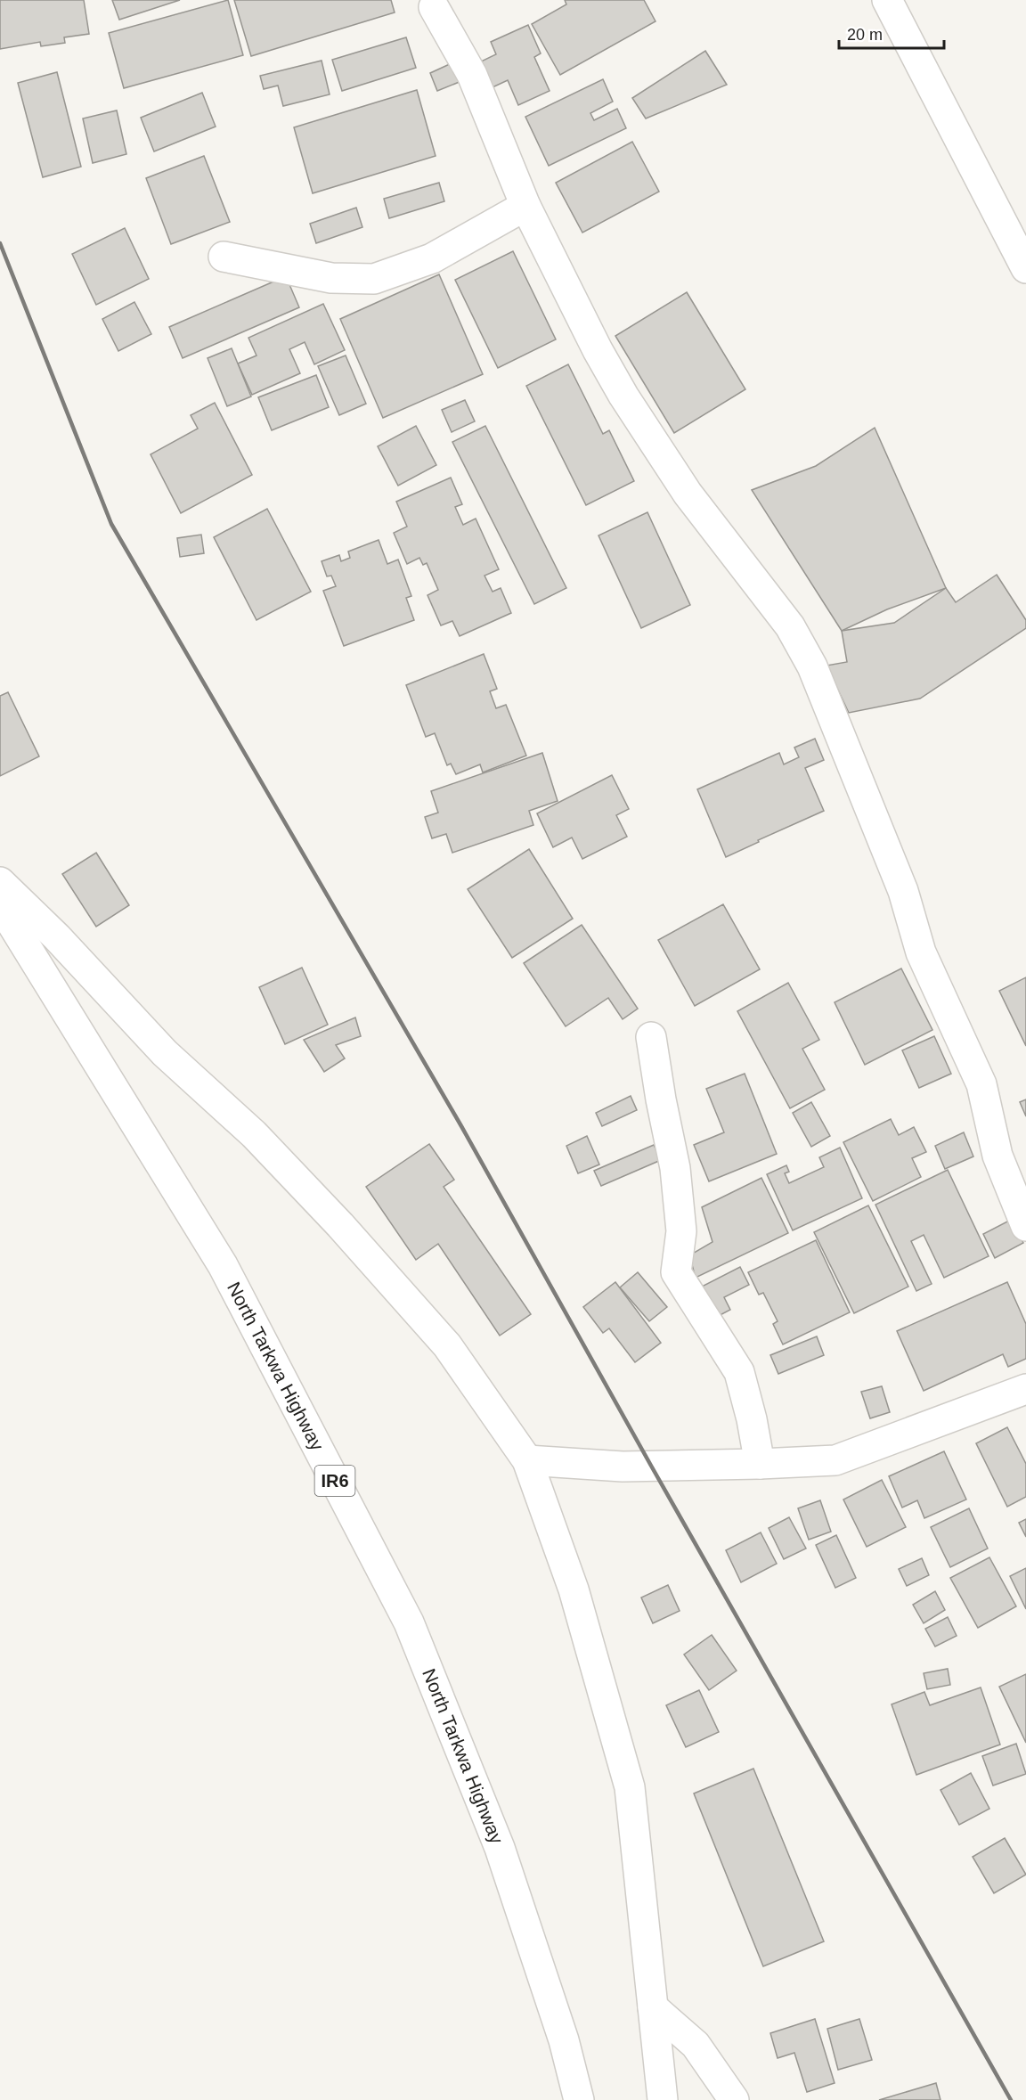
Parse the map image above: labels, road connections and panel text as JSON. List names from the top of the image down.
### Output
{
  "streets": {
    "street": ["North Tarkwa Highway", "IR6"]
  },
  "scale_bar": "20 m"
}
